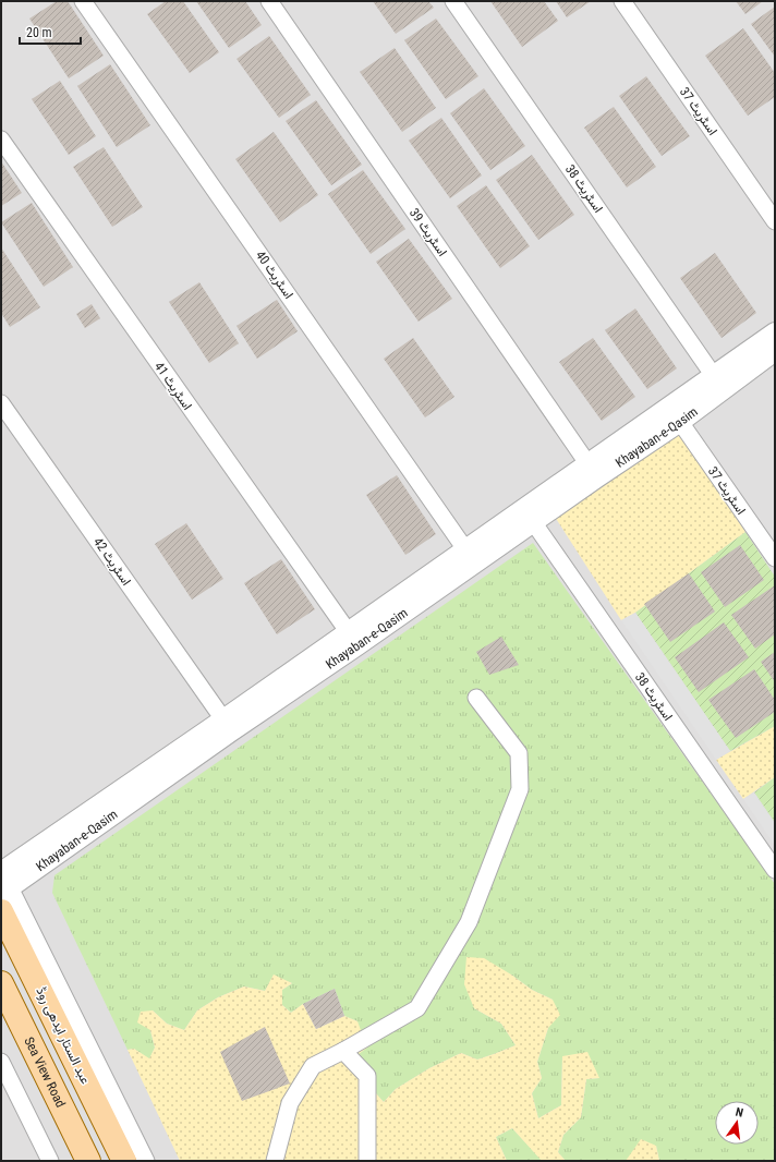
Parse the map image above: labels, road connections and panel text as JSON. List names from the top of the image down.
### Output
{
  "streets": {
    "main road": ["عبد الستار ایدھی روڈ", "Sea View Road"],
    "street": [
      "اسٹریٹ 37",
      "اسٹریٹ 38",
      "اسٹریٹ 39",
      "اسٹریٹ 40",
      "اسٹریٹ 41",
      "Khayaban-e-Qasim",
      "اسٹریٹ 42"
    ]
  },
  "crossings": [
    ["اسٹریٹ 37", "Khayaban-e-Qasim"],
    ["اسٹریٹ 38", "Khayaban-e-Qasim"],
    ["اسٹریٹ 39", "Khayaban-e-Qasim"],
    ["اسٹریٹ 40", "Khayaban-e-Qasim"],
    ["اسٹریٹ 41", "Khayaban-e-Qasim"],
    ["Khayaban-e-Qasim", "اسٹریٹ 42"]
  ],
  "scale_bar": "20 m",
  "north": "top"
}
